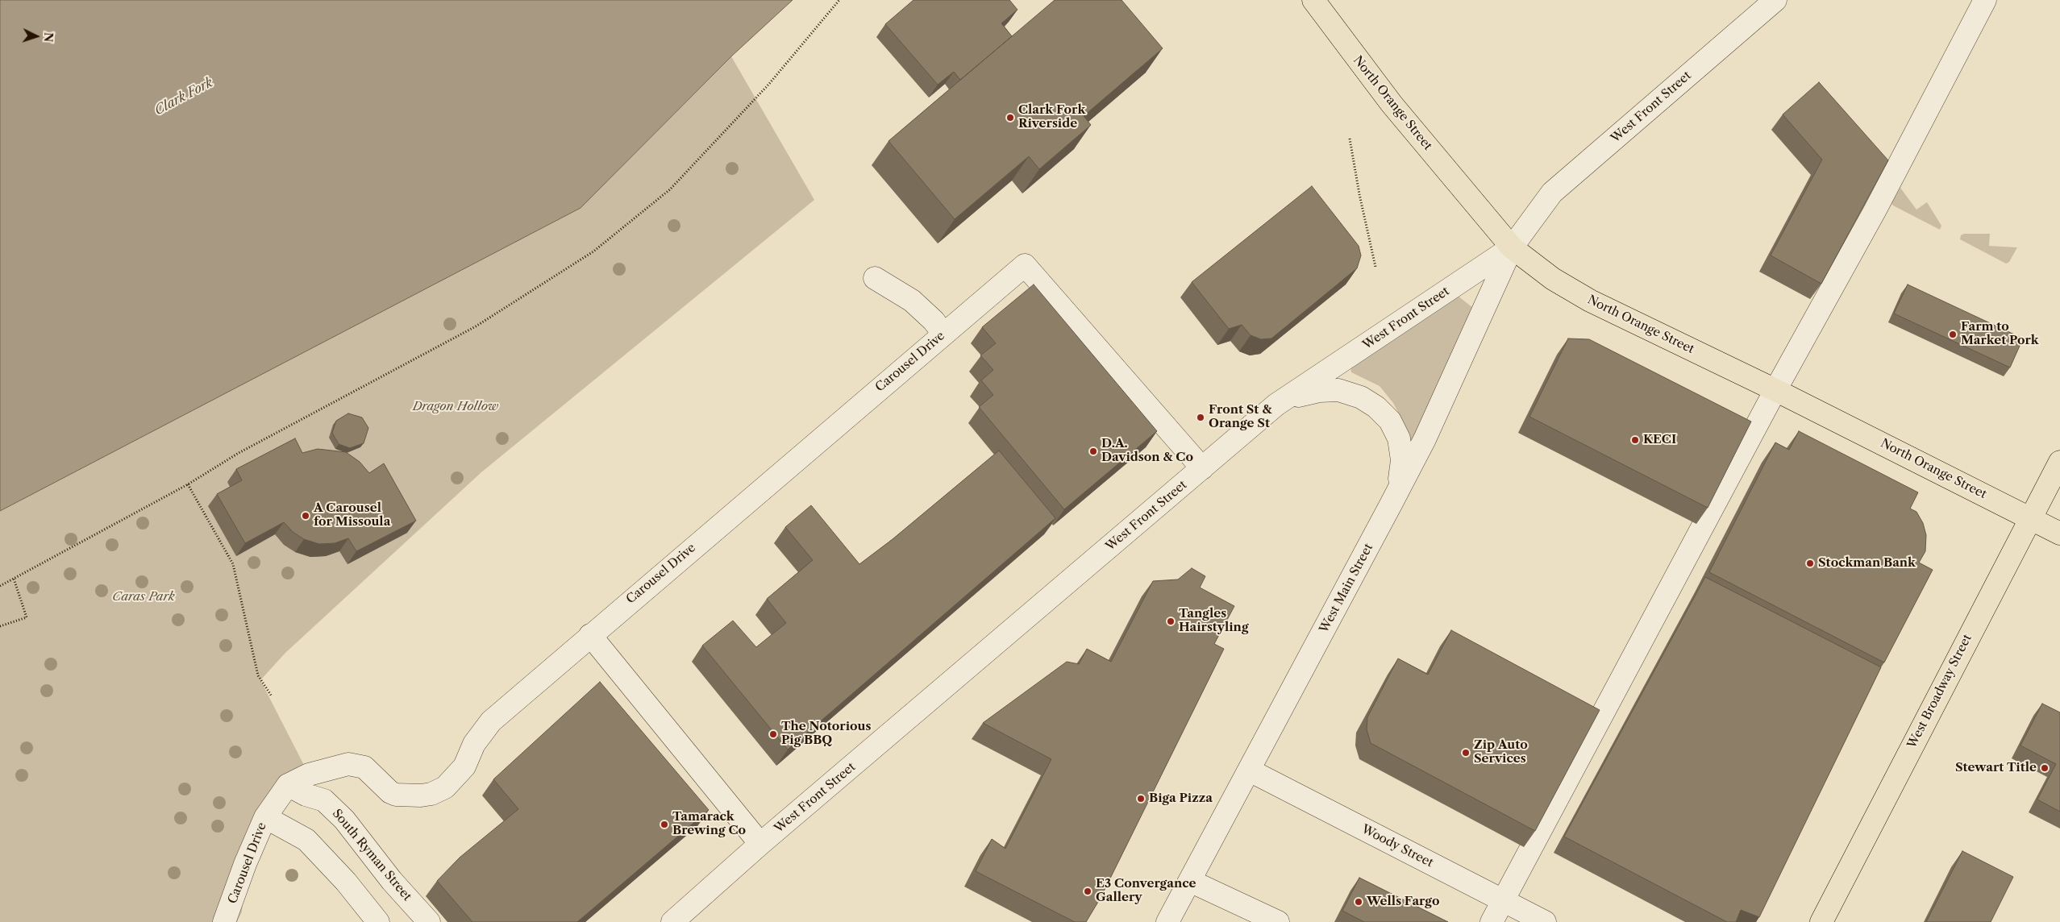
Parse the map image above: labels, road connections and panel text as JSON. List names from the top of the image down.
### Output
{
  "streets": {
    "main road": ["North Orange Street", "West Broadway Street"],
    "street": [
      "West Front Street",
      "Carousel Drive",
      "West Main Street",
      "Woody Street",
      "South Ryman Street"
    ]
  },
  "crossings": [
    ["North Orange Street", "West Front Street"],
    ["North Orange Street", "West Main Street"],
    ["North Orange Street", "West Broadway Street"],
    ["West Front Street", "Carousel Drive"],
    ["West Front Street", "West Main Street"],
    ["Carousel Drive", "South Ryman Street"],
    ["West Main Street", "Woody Street"]
  ],
  "water": ["Clark Fork"],
  "parks": ["Dragon Hollow", "Caras Park"],
  "places": [
    "Clark Fork Riverside",
    "Farm to Market Pork",
    "Front St & Orange St",
    "KECI",
    "D.A. Davidson & Co",
    "A Carousel for Missoula",
    "Stockman Bank",
    "Tangles Hairstyling",
    "The Notorious Pig BBQ",
    "Zip Auto Services",
    "Stewart Title",
    "Biga Pizza",
    "Tamarack Brewing Co",
    "E3 Convergance Gallery",
    "Wells Fargo"
  ],
  "north": "right"
}
